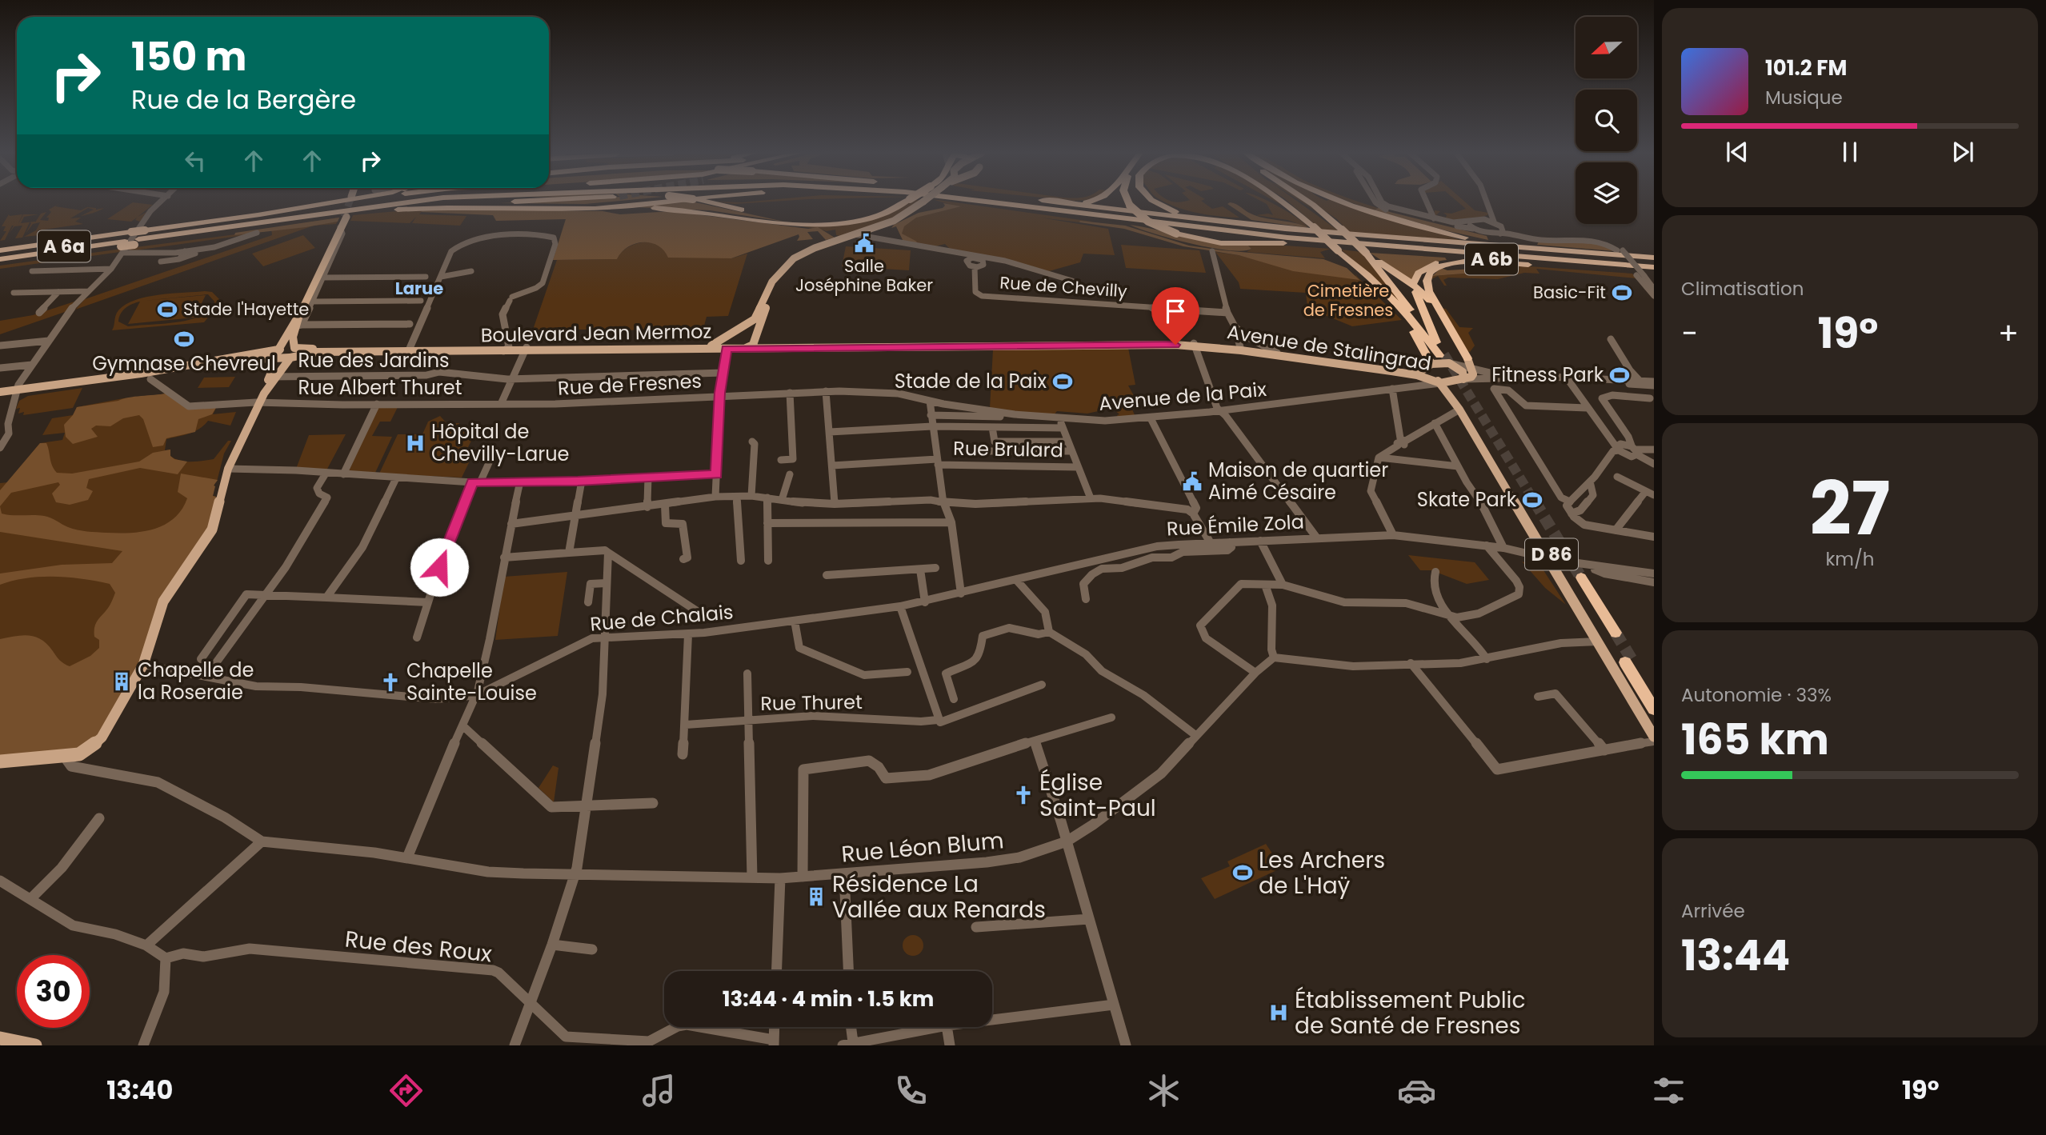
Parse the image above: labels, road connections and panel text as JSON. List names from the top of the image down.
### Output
{
  "streets": {
    "highway": ["A 6a", "A 6b"],
    "main road": ["Boulevard Jean Mermoz", "Avenue de Stalingrad", "D 86"],
    "street": [
      "Rue de Chevilly",
      "Rue des Jardins",
      "Rue de Fresnes",
      "Rue Albert Thuret",
      "Avenue de la Paix",
      "Rue Brulard",
      "Rue Émile Zola",
      "Rue de Chalais",
      "Rue Thuret",
      "Rue Léon Blum",
      "Rue des Roux"
    ]
  },
  "crossings": [
    ["A 6a", "A 6b"],
    ["Boulevard Jean Mermoz", "Avenue de Stalingrad"],
    ["Avenue de Stalingrad", "Avenue de la Paix"],
    ["Avenue de Stalingrad", "D 86"],
    ["Rue de Fresnes", "Rue Albert Thuret"],
    ["Rue de Fresnes", "Avenue de la Paix"],
    ["Avenue de la Paix", "D 86"],
    ["Rue Émile Zola", "D 86"],
    ["Rue Émile Zola", "Rue de Chalais"]
  ],
  "districts": ["Larue"],
  "parks": ["Cimetière de Fresnes"],
  "places": {
    "public building": ["Salle Joséphine Baker", "Maison de quartier Aimé Césaire"],
    "sports": [
      "Basic-Fit",
      "Stade l'Hayette",
      "Gymnase Chevreul",
      "Fitness Park",
      "Stade de la Paix",
      "Skate Park",
      "Les Archers de L'Haÿ"
    ],
    "hospital": ["Hôpital de Chevilly-Larue", "Établissement Public de Santé de Fresnes"],
    "building": ["Chapelle de la Roseraie", "Résidence La Vallée aux Renards"],
    "church": ["Chapelle Sainte-Louise", "Église Saint-Paul"]
  },
  "north": "left",
  "page": {
    "turn": ["150 m", "Rue de la Bergère"],
    "song": ["101.2 FM", "Musique"],
    "tile": [
      "Climatisation",
      ["27", "km/h"],
      ["Autonomie · 33%", "165 km"],
      ["Arrivée", "13:44"]
    ],
    "heat": ["−", "19°", "+"],
    "limit": "30",
    "trip": "13:44 · 4 min · 1.5 km",
    "tabs": ["13:40", "19°"]
  }
}
